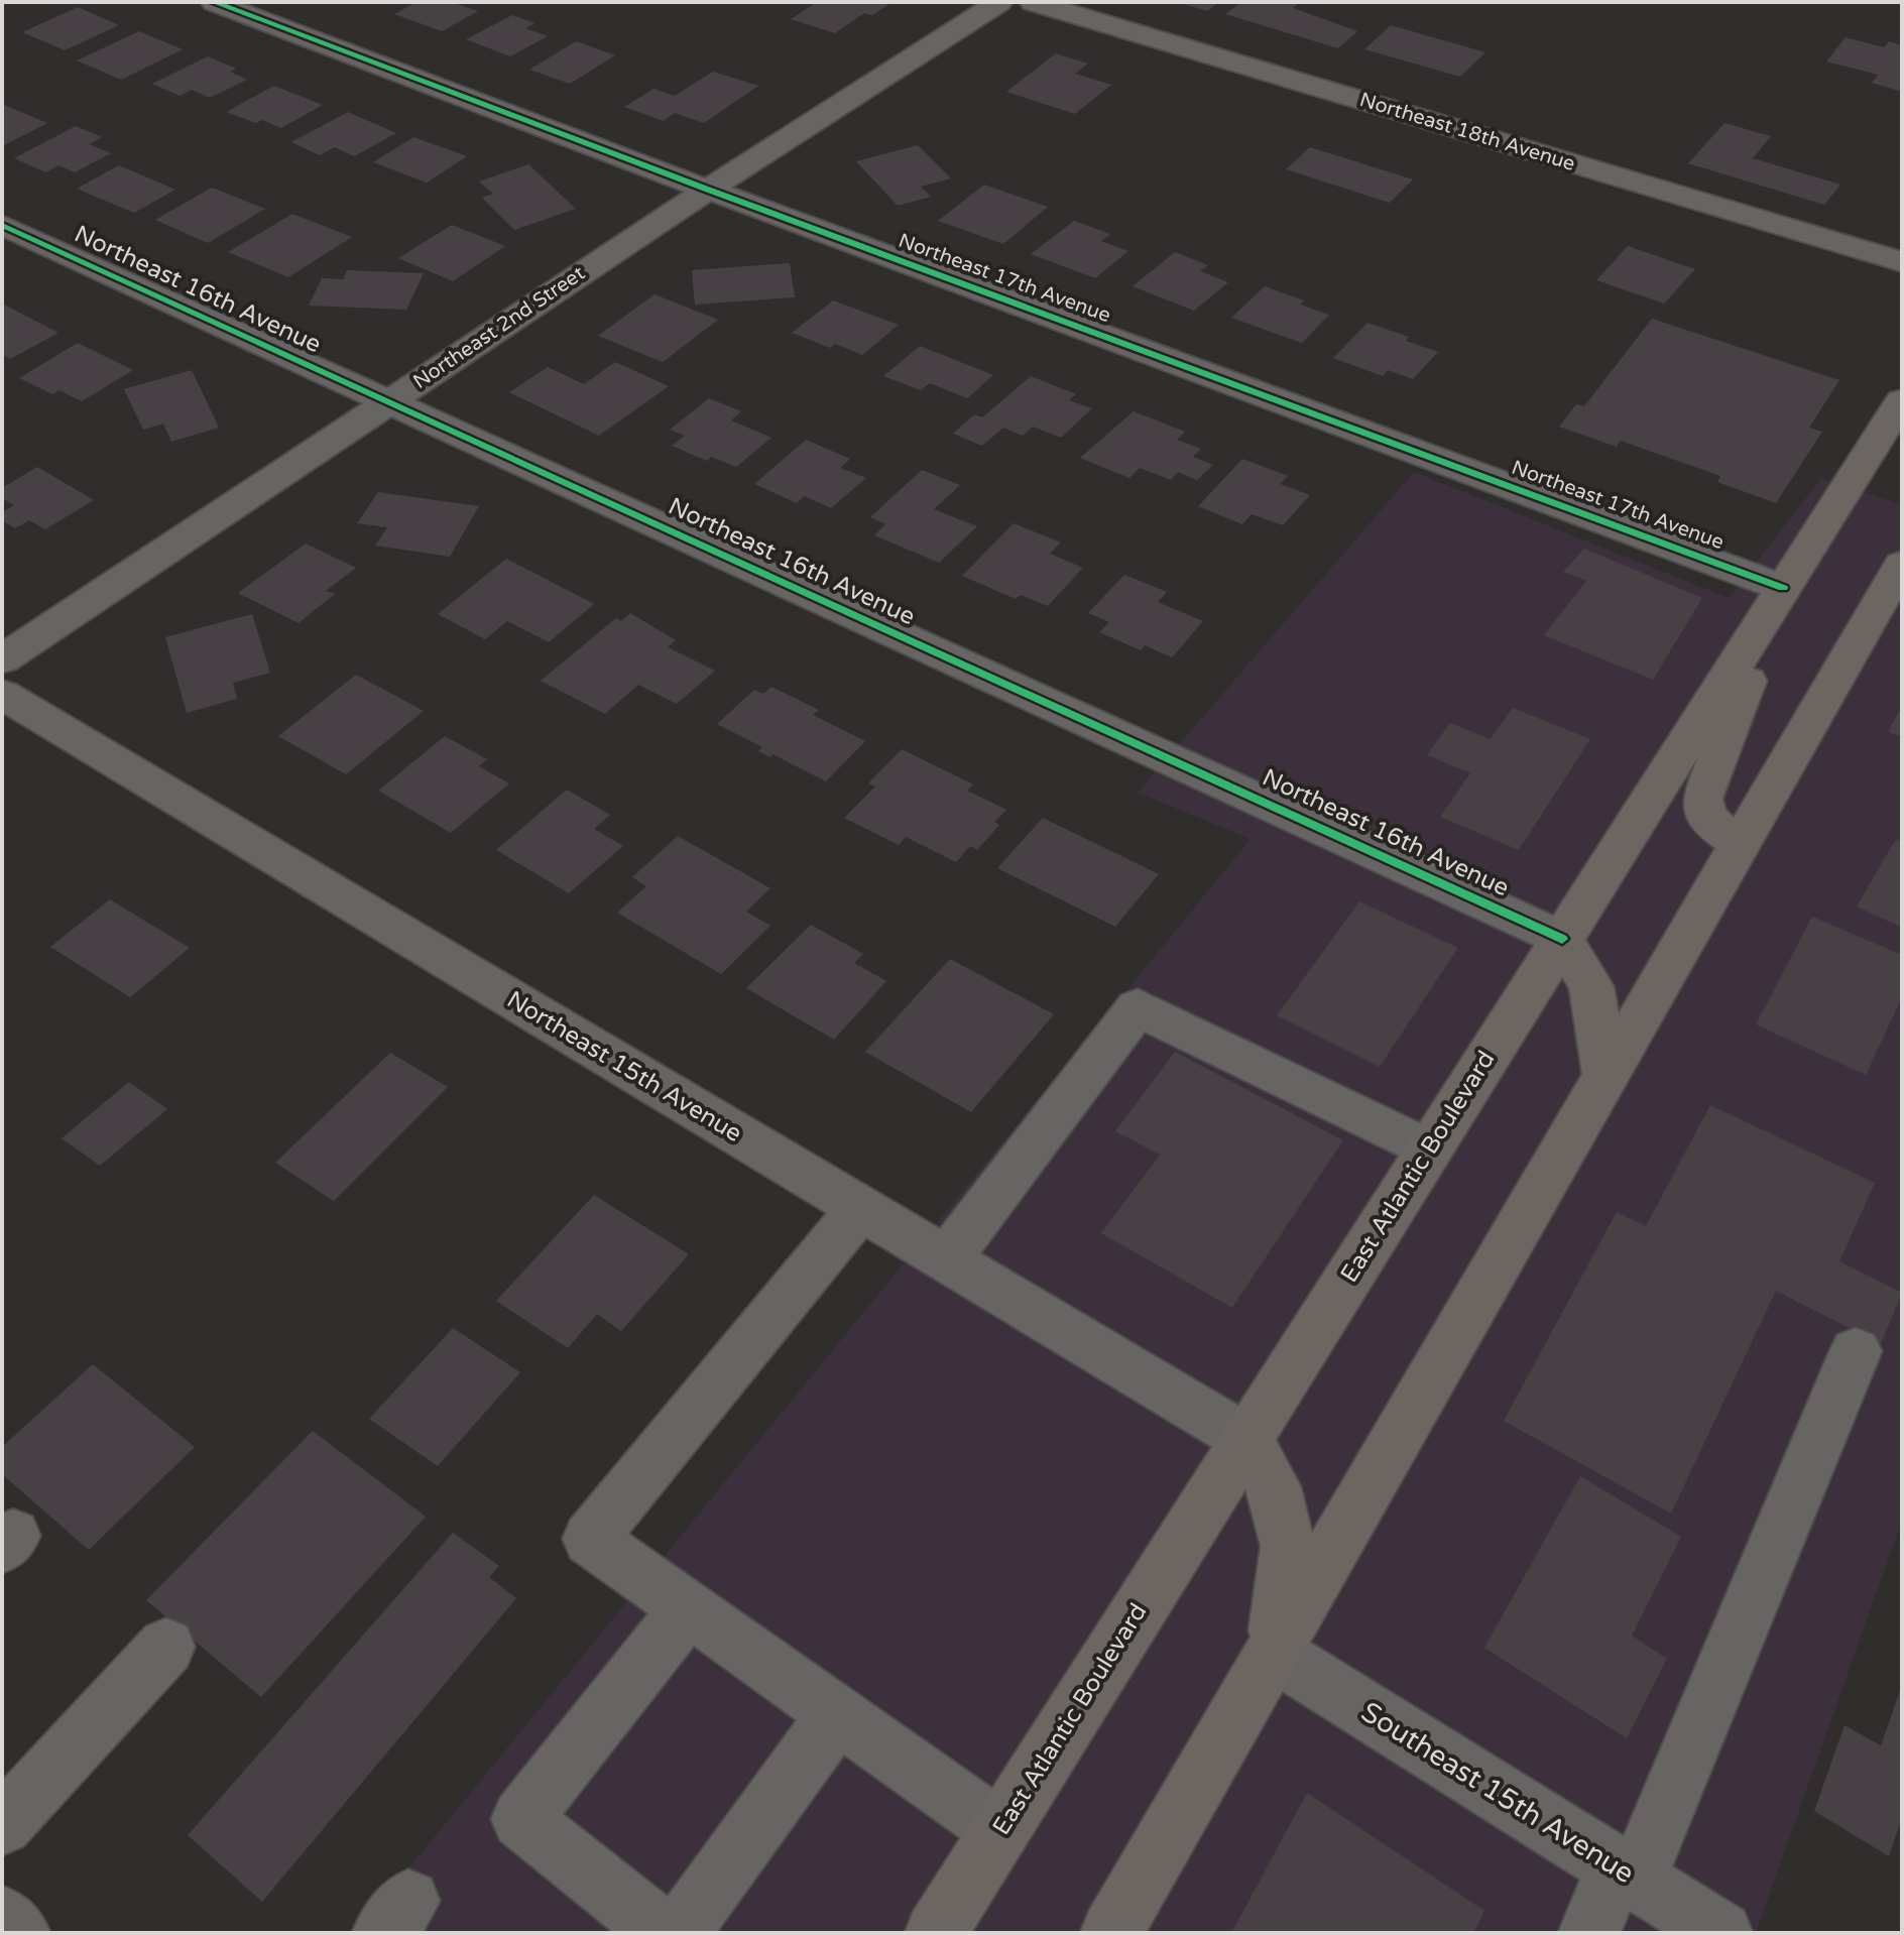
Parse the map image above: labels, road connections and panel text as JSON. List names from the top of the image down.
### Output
{
  "streets": {
    "main road": ["East Atlantic Boulevard"],
    "street": [
      "Northeast 18th Avenue",
      "Northeast 17th Avenue",
      "Northeast 16th Avenue",
      "Northeast 2nd Street",
      "Northeast 15th Avenue",
      "Southeast 15th Avenue"
    ]
  },
  "crossings": [
    ["Northeast 17th Avenue", "Northeast 2nd Street"],
    ["Northeast 17th Avenue", "East Atlantic Boulevard"],
    ["Northeast 16th Avenue", "Northeast 2nd Street"],
    ["Northeast 16th Avenue", "East Atlantic Boulevard"],
    ["Northeast 15th Avenue", "East Atlantic Boulevard"]
  ]
}
